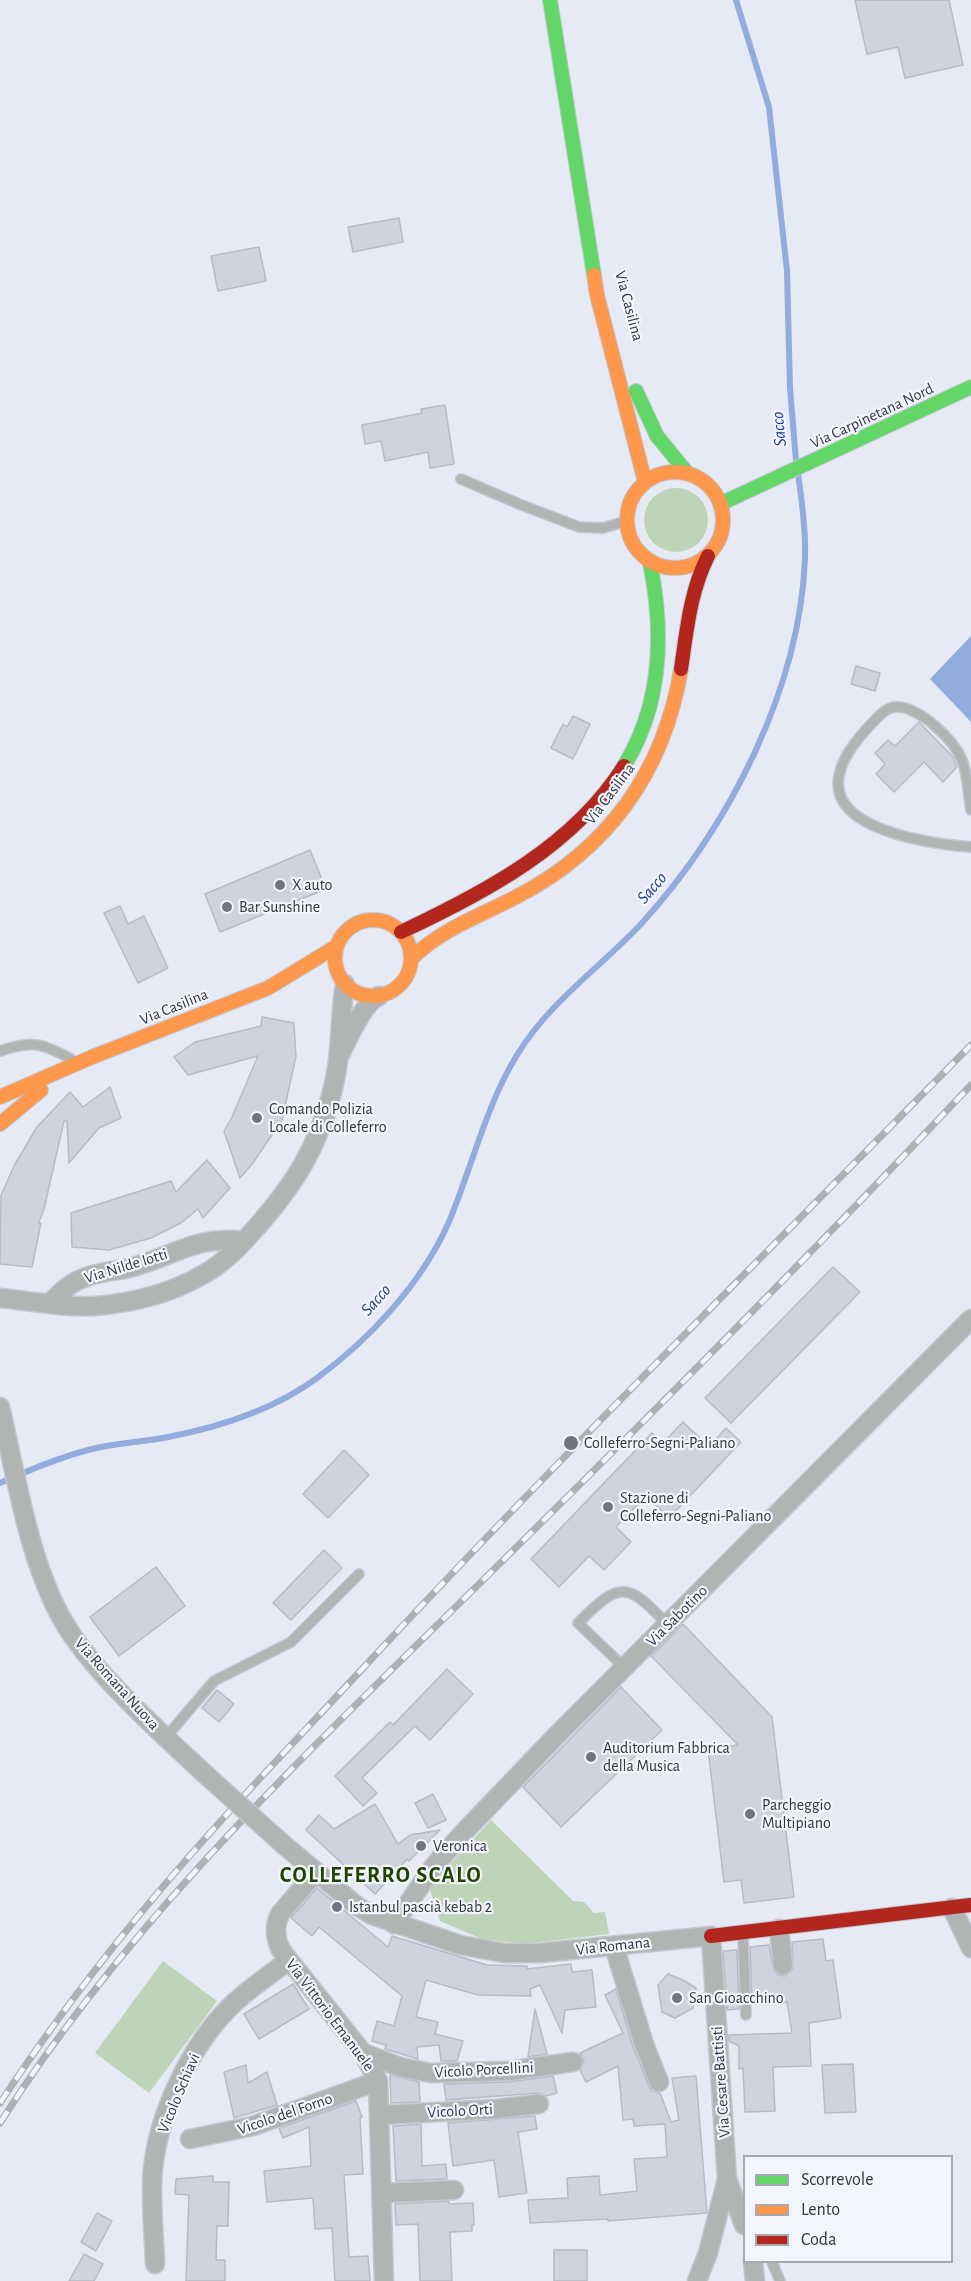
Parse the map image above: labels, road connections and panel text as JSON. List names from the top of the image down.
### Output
{
  "streets": {
    "main road": ["Via Casilina", "Via Carpinetana Nord", "Via Romana"],
    "street": [
      "Via Nilde Iotti",
      "Via Sabotino",
      "Via Romana Nuova",
      "Via Vittorio Emanuele",
      "Vicolo Porcellini",
      "Via Cesare Battisti",
      "Vicolo Schiavi",
      "Vicolo Orti",
      "Vicolo del Forno"
    ]
  },
  "crossings": [
    ["Via Casilina", "Via Carpinetana Nord"],
    ["Via Casilina", "Via Nilde Iotti"],
    ["Via Sabotino", "Via Romana"],
    ["Via Romana Nuova", "Via Romana"],
    ["Via Romana", "Via Vittorio Emanuele"],
    ["Via Romana", "Via Cesare Battisti"],
    ["Via Vittorio Emanuele", "Vicolo Porcellini"],
    ["Via Vittorio Emanuele", "Vicolo Schiavi"],
    ["Via Vittorio Emanuele", "Vicolo Orti"],
    ["Via Vittorio Emanuele", "Vicolo del Forno"]
  ],
  "districts": ["COLLEFERRO SCALO"],
  "water": ["Sacco"],
  "places": [
    "X auto",
    "Bar Sunshine",
    "Comando Polizia Locale di Colleferro",
    "Colleferro-Segni-Paliano",
    "Stazione di Colleferro-Segni-Paliano",
    "Auditorium Fabbrica della Musica",
    "Parcheggio Multipiano",
    "Veronica",
    "Istanbul pascià kebab 2",
    "San Gioacchino"
  ],
  "legend": ["Scorrevole", "Lento", "Coda"]
}
